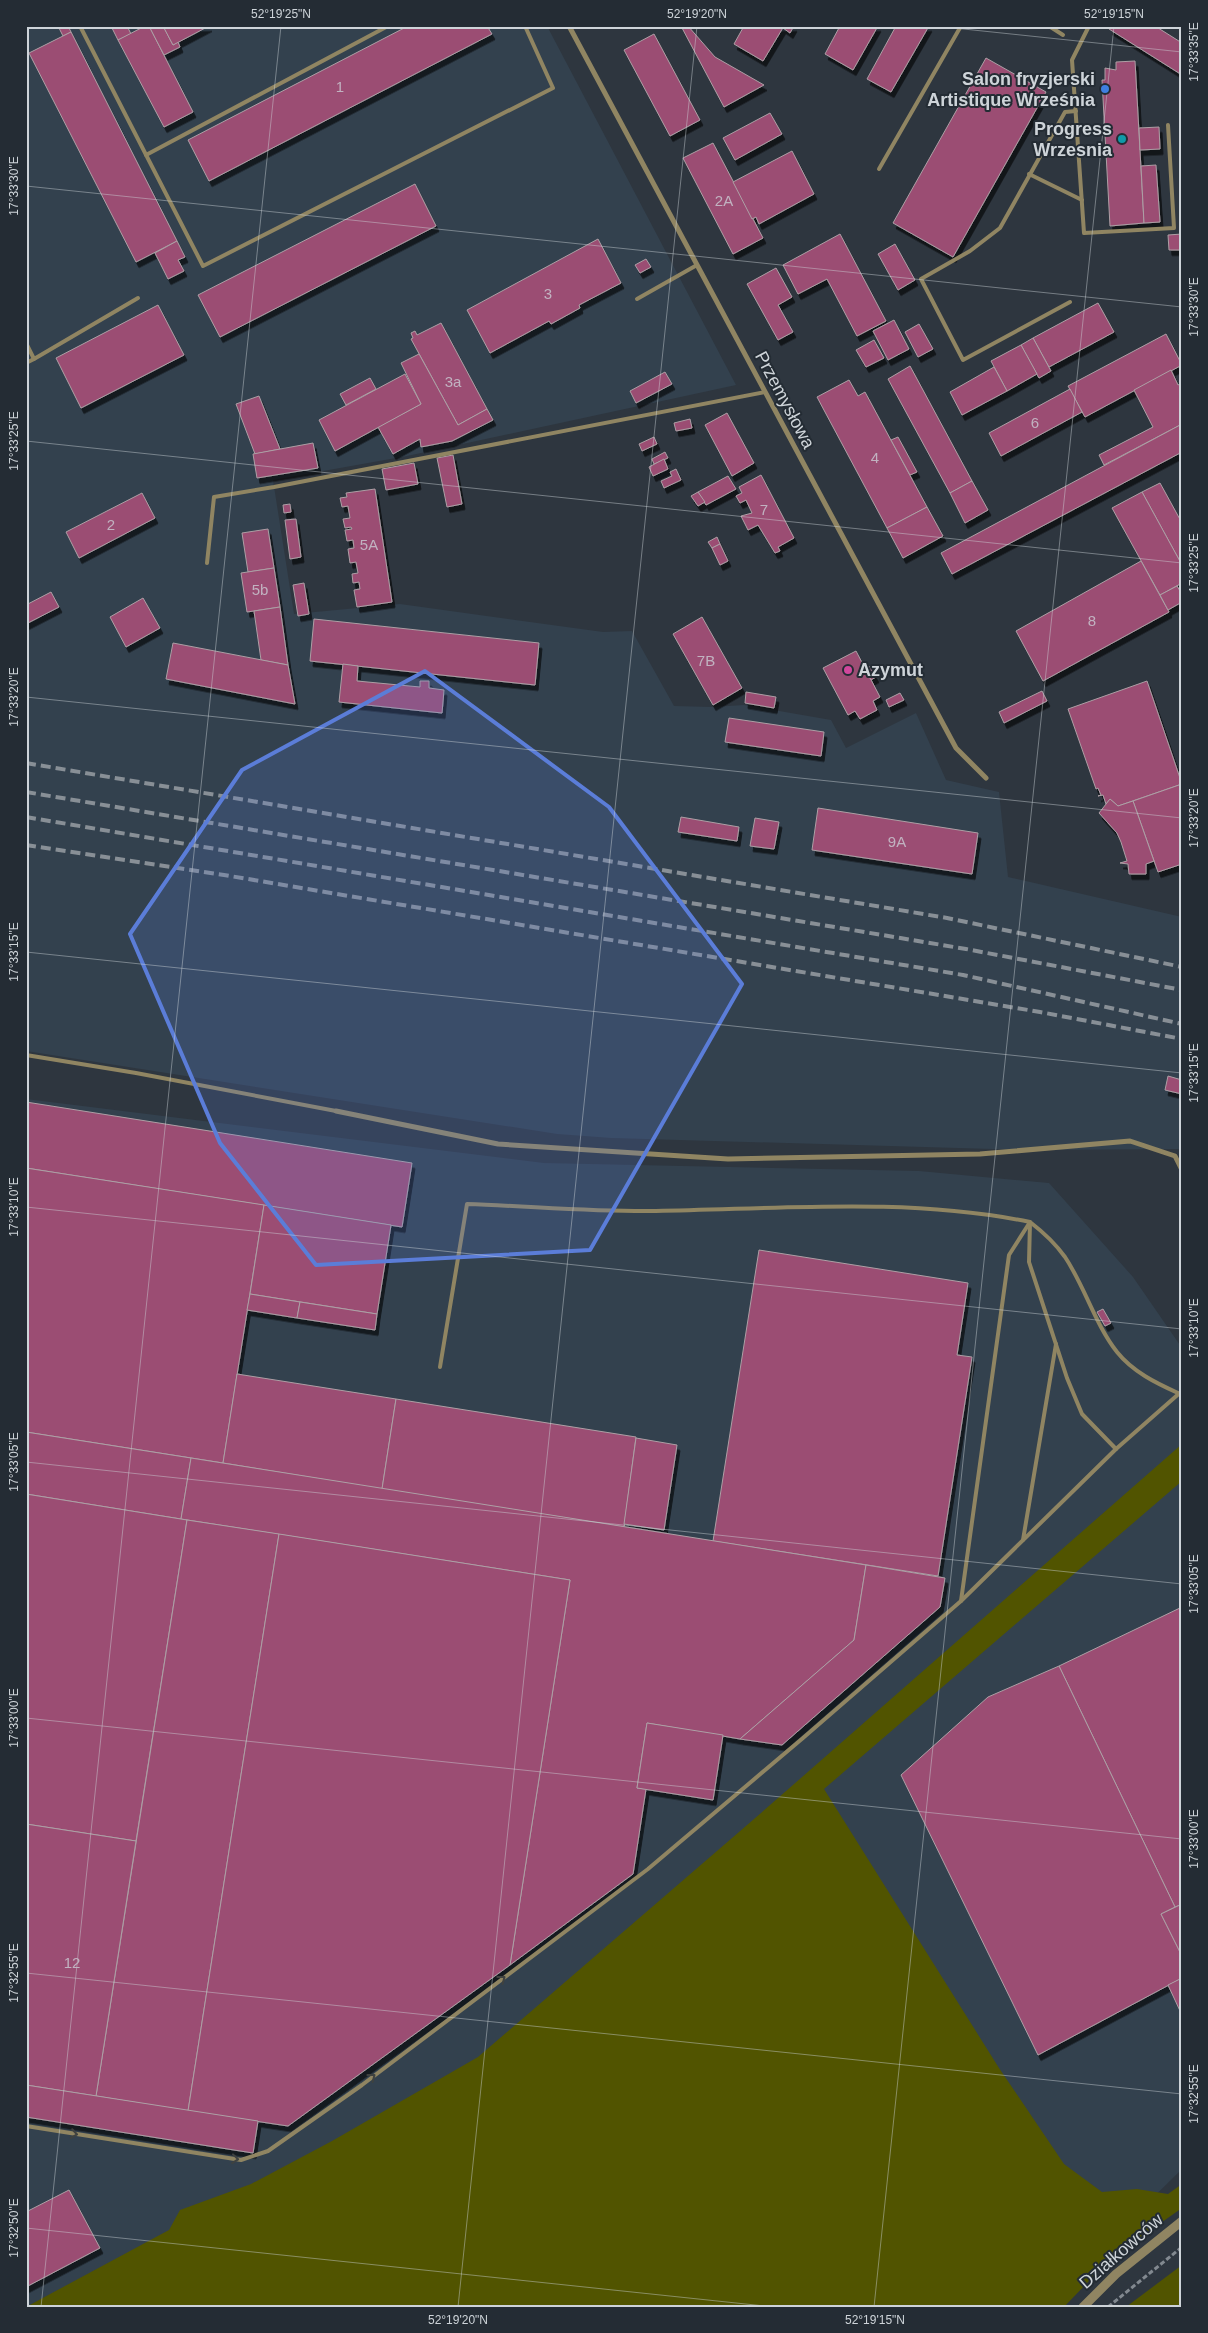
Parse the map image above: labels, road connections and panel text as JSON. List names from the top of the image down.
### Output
{
  "streets": {
    "street": ["Przemysłowa", "Działkowców"]
  },
  "places": ["Salon fryzjerski Artistique Września", "Progress Wrzesnia", "Azymut"],
  "house_numbers": [
    "1",
    "2A",
    "3",
    "3a",
    "6",
    "4",
    "7",
    "2",
    "5A",
    "5b",
    "8",
    "7B",
    "9A",
    "12"
  ],
  "coordinates": [
    "52°19'25\"N",
    "52°19'20\"N",
    "52°19'15\"N",
    "17°33'35\"E",
    "17°33'30\"E",
    "17°33'25\"E",
    "17°33'20\"E",
    "17°33'15\"E",
    "17°33'10\"E",
    "17°33'05\"E",
    "17°33'00\"E",
    "17°32'55\"E",
    "17°32'50\"E"
  ]
}
